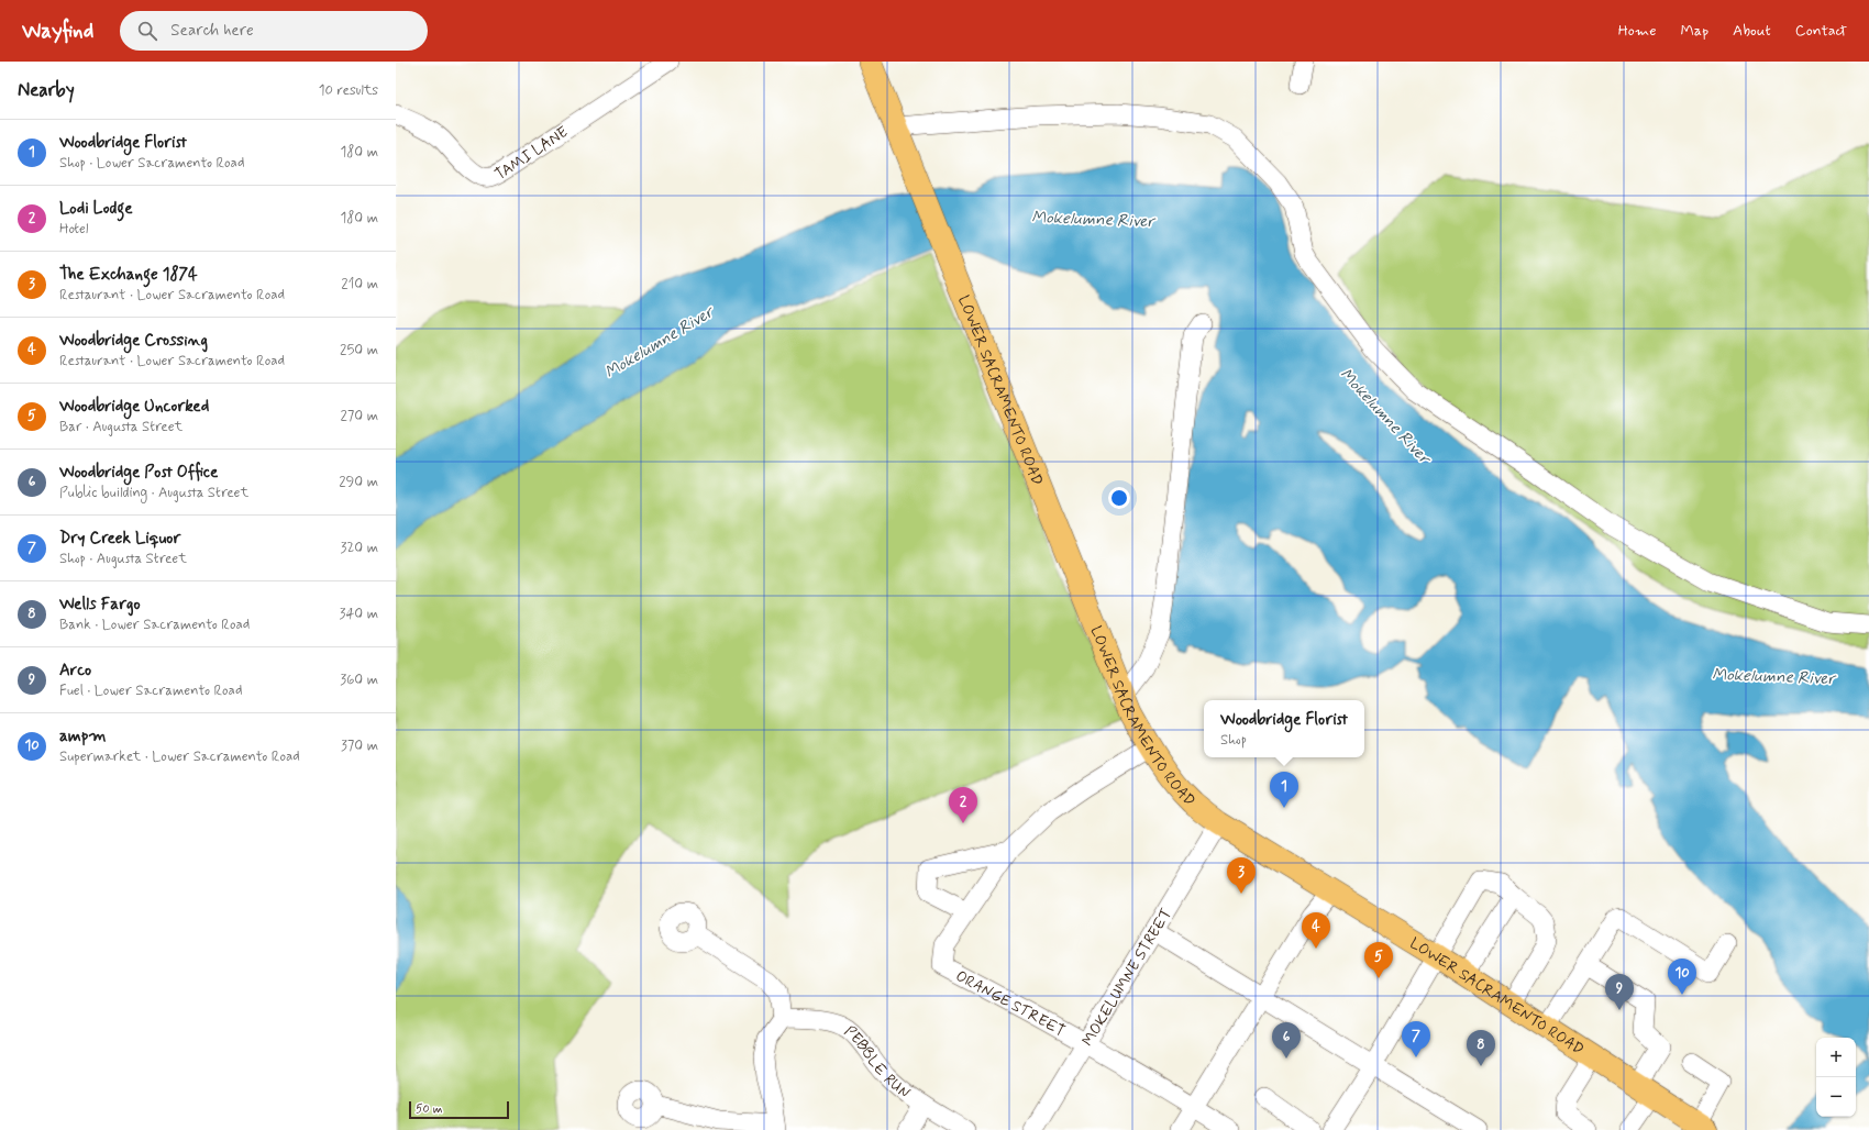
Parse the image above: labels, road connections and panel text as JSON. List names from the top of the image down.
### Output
{
  "streets": {
    "main road": ["LOWER SACRAMENTO ROAD"],
    "street": [
      "TAMI LANE",
      "MOKELUMNE STREET",
      "ORANGE STREET",
      "PEBBLE RUN"
    ]
  },
  "crossings": [
    ["LOWER SACRAMENTO ROAD", "MOKELUMNE STREET"],
    ["MOKELUMNE STREET", "ORANGE STREET"]
  ],
  "water": ["Mokelumne River"],
  "scale_bar": "50 m",
  "page": {
    "header": "Wayfind",
    "search": "Search here",
    "nav": [
      "Home",
      "Map",
      "About",
      "Contact"
    ],
    "heading": ["Nearby", "10 results"],
    "list": [
      {
        "mark": "1",
        "name": "Woodbridge Florist",
        "note": "Shop · Lower Sacramento Road",
        "value": "180 m"
      },
      {
        "mark": "2",
        "name": "Lodi Lodge",
        "note": "Hotel",
        "value": "180 m"
      },
      {
        "mark": "3",
        "name": "The Exchange 1874",
        "note": "Restaurant · Lower Sacramento Road",
        "value": "210 m"
      },
      {
        "mark": "4",
        "name": "Woodbridge Crossing",
        "note": "Restaurant · Lower Sacramento Road",
        "value": "250 m"
      },
      {
        "mark": "5",
        "name": "Woodbridge Uncorked",
        "note": "Bar · Augusta Street",
        "value": "270 m"
      },
      {
        "mark": "6",
        "name": "Woodbridge Post Office",
        "note": "Public building · Augusta Street",
        "value": "290 m"
      },
      {
        "mark": "7",
        "name": "Dry Creek Liquor",
        "note": "Shop · Augusta Street",
        "value": "320 m"
      },
      {
        "mark": "8",
        "name": "Wells Fargo",
        "note": "Bank · Lower Sacramento Road",
        "value": "340 m"
      },
      {
        "mark": "9",
        "name": "Arco",
        "note": "Fuel · Lower Sacramento Road",
        "value": "360 m"
      },
      {
        "mark": "10",
        "name": "ampm",
        "note": "Supermarket · Lower Sacramento Road",
        "value": "370 m"
      }
    ],
    "popup": ["Woodbridge Florist", "Shop"],
    "pins": [
      "1",
      "2",
      "3",
      "4",
      "5",
      "10",
      "9",
      "7",
      "6",
      "8"
    ],
    "map_buttons": ["+", "−"],
    "scale": "50 m"
  }
}
